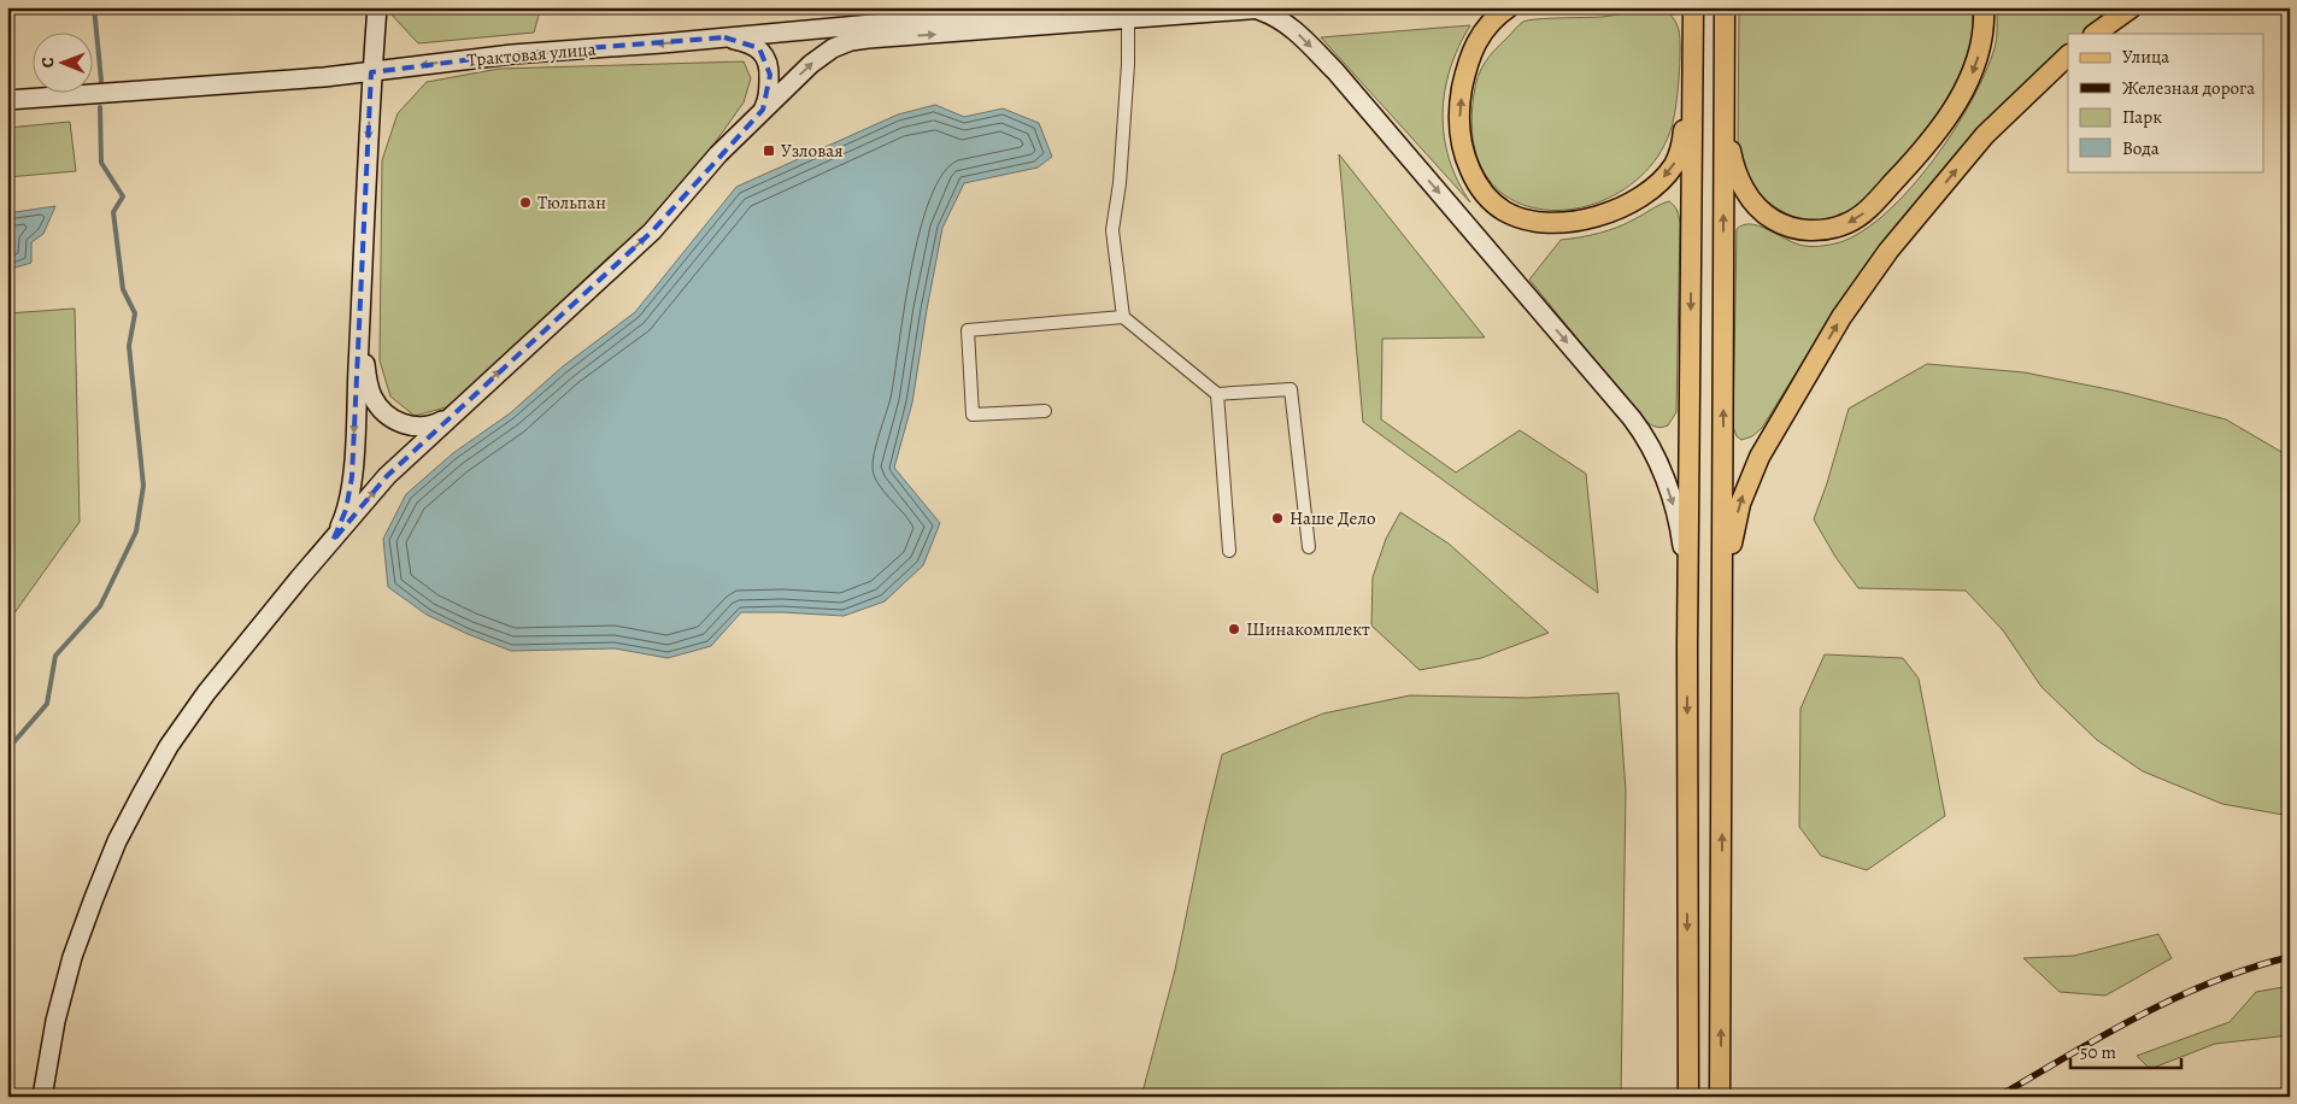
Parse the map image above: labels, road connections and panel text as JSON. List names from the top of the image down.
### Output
{
  "streets": {
    "main road": ["Трактовая улица"]
  },
  "places": {
    "transit": ["Узловая"],
    "other": ["Тюльпан", "Наше Дело", "Шинакомплект"]
  },
  "legend": [
    "Улица",
    "Железная дорога",
    "Парк",
    "Вода"
  ],
  "scale_bar": "50 m",
  "north": "left"
}
